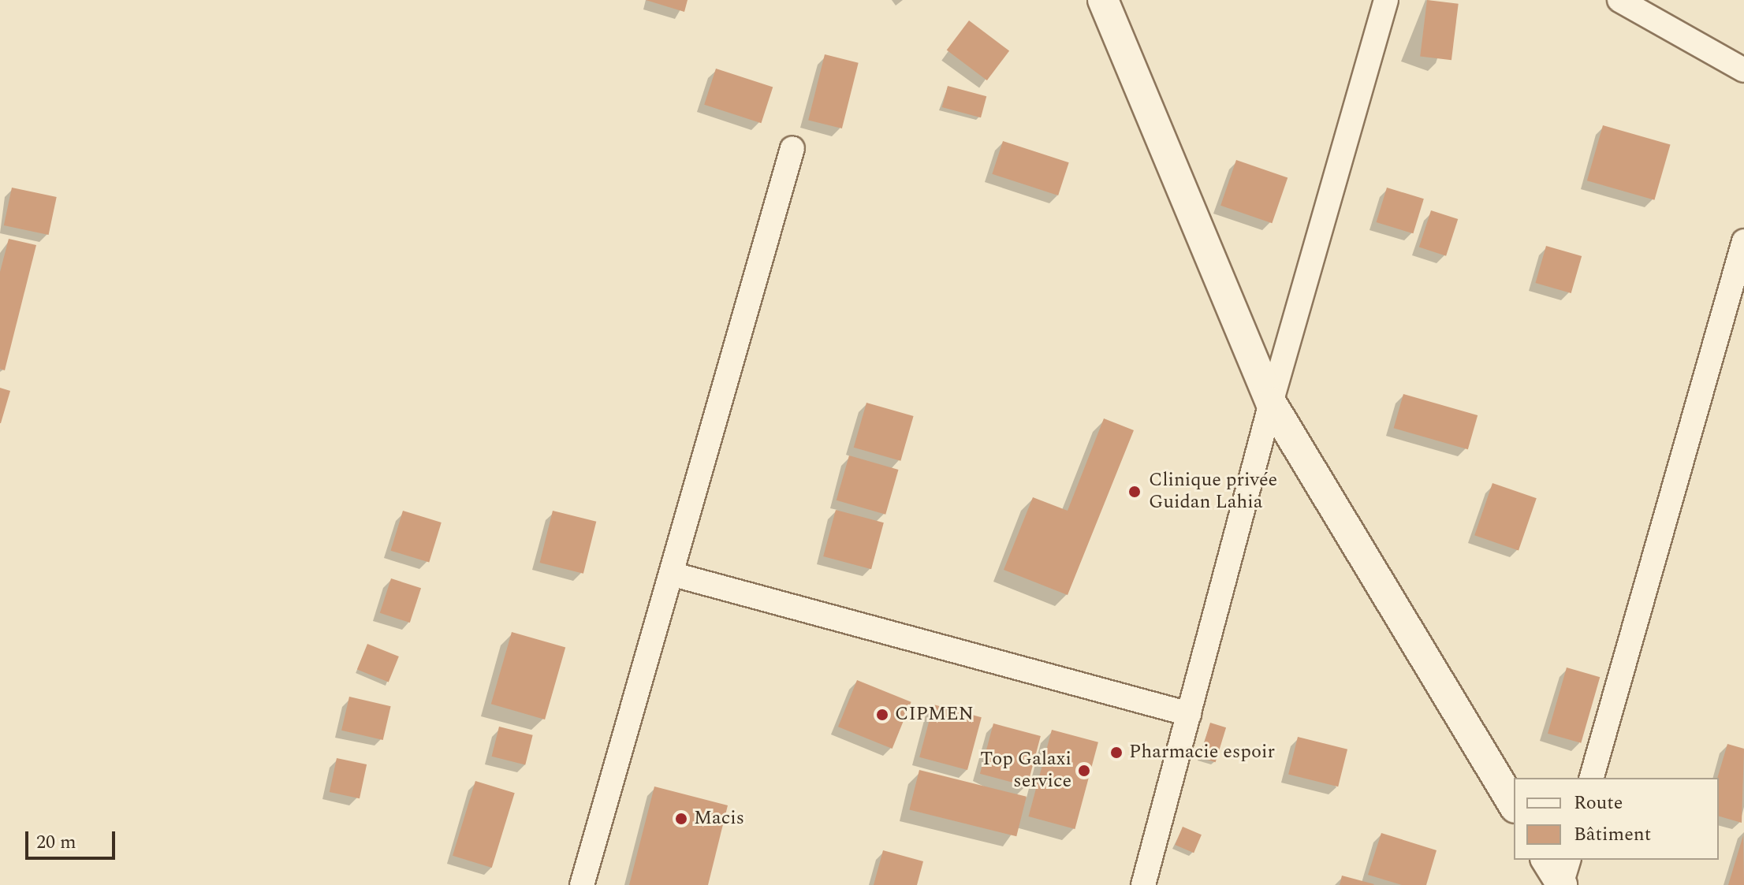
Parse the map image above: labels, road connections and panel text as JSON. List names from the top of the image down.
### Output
{
  "places": [
    "Clinique privée Guidan Lahia",
    "CIPMEN",
    "Pharmacie espoir",
    "Top Galaxi service",
    "Macis"
  ],
  "legend": ["Route", "Bâtiment"],
  "scale_bar": "20 m"
}
